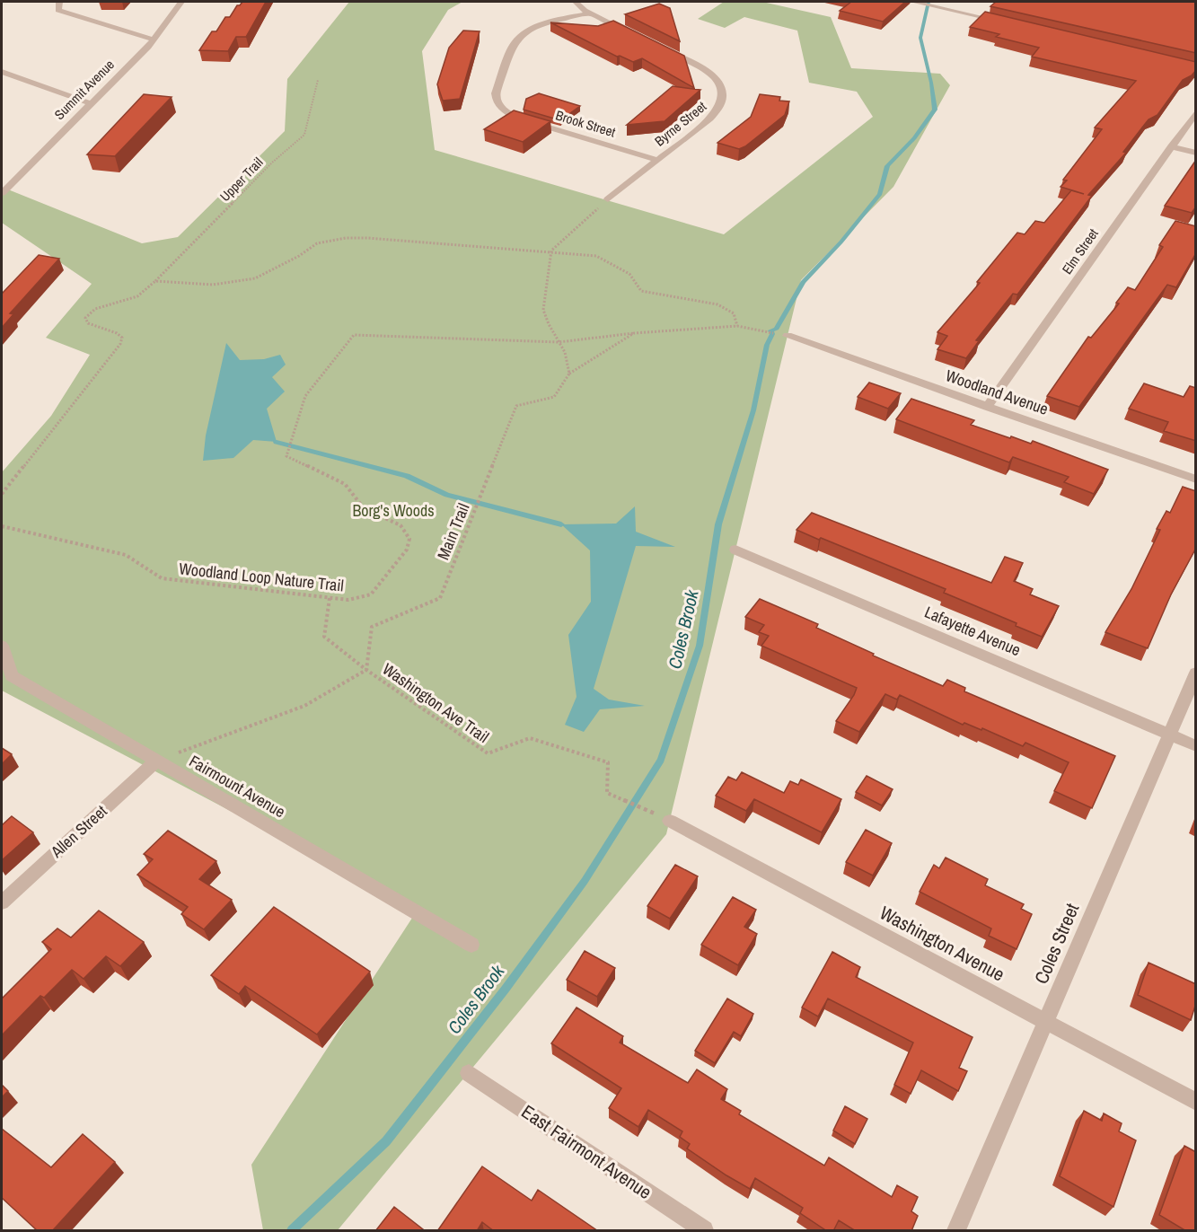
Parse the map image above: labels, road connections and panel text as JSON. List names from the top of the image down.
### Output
{
  "streets": {
    "street": [
      "Summit Avenue",
      "Brook Street",
      "Byrne Street",
      "Elm Street",
      "Woodland Avenue",
      "Lafayette Avenue",
      "Fairmount Avenue",
      "Allen Street",
      "Washington Avenue",
      "Coles Street",
      "East Fairmont Avenue"
    ],
    "path": [
      "Upper Trail",
      "Main Trail",
      "Woodland Loop Nature Trail",
      "Washington Ave Trail"
    ]
  },
  "crossings": [
    ["Brook Street", "Byrne Street"],
    ["Elm Street", "Woodland Avenue"],
    ["Woodland Avenue", "Woodland Loop Nature Trail"],
    ["Main Trail", "Washington Ave Trail"],
    ["Woodland Loop Nature Trail", "Washington Ave Trail"],
    ["Lafayette Avenue", "Coles Street"],
    ["Washington Ave Trail", "Washington Avenue"],
    ["Fairmount Avenue", "Allen Street"],
    ["Washington Avenue", "Coles Street"]
  ],
  "water": ["Coles Brook"],
  "parks": ["Borg's Woods"]
}
